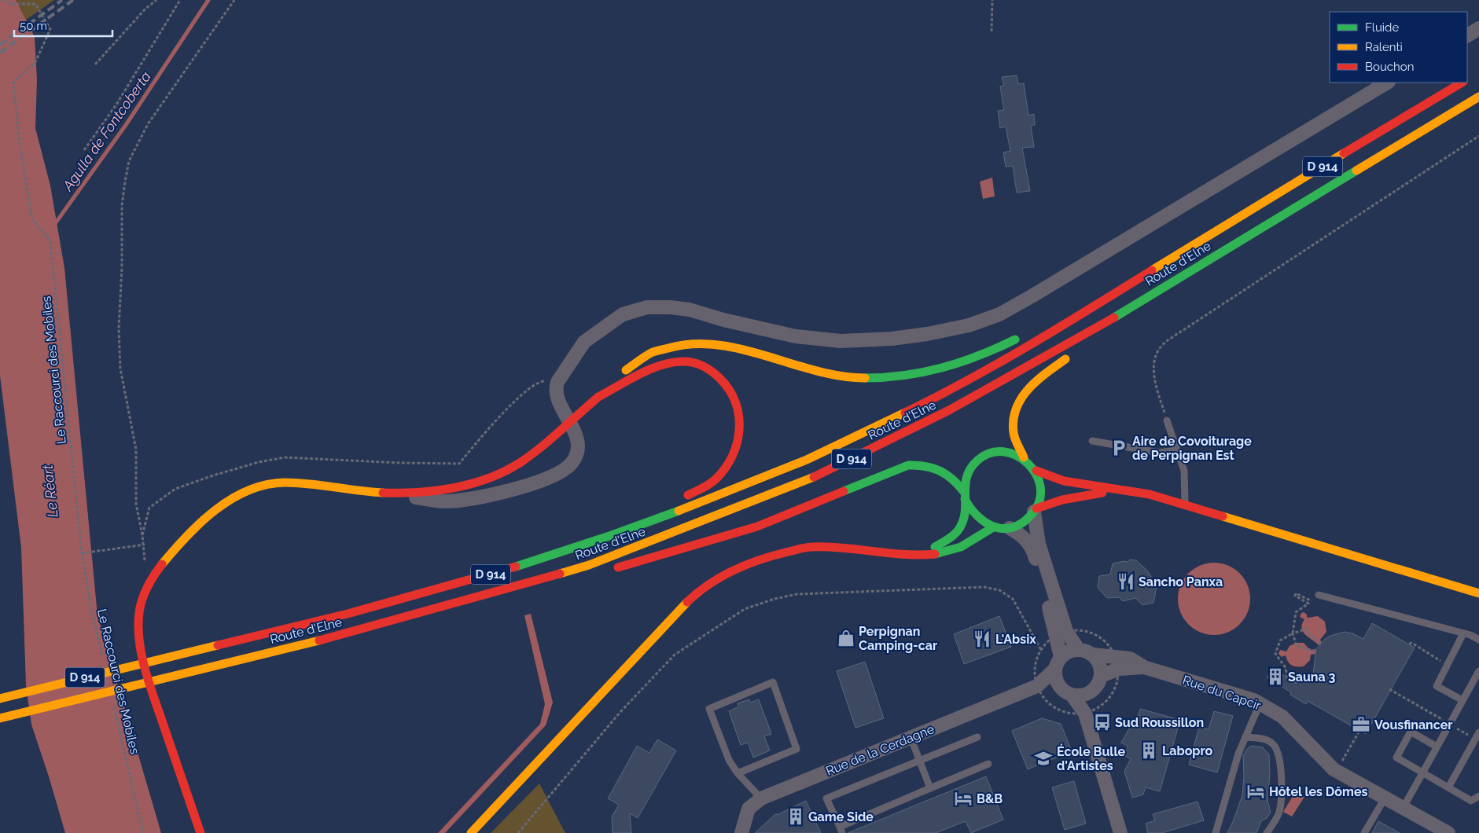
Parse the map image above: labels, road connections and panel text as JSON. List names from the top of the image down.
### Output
{
  "streets": {
    "main road": ["D 914", "Route d'Elne"],
    "street": ["Rue du Capcir", "Rue de la Cerdagne"],
    "path": ["Le Raccourci des Mobiles"]
  },
  "crossings": [
    ["D 914", "Route d'Elne"],
    ["Rue du Capcir", "Rue de la Cerdagne"]
  ],
  "water": ["Agulla de Fontcoberta", "Le Réart"],
  "places": {
    "parking": ["Aire de Covoiturage de Perpignan Est"],
    "restaurant": ["Sancho Panxa", "L'Absix"],
    "shop": ["Perpignan Camping-car"],
    "building": ["Sauna 3", "Labopro", "Game Side"],
    "bus stop": ["Sud Roussillon"],
    "office": ["Vousfinancer"],
    "school or university": ["École Bulle d'Artistes"],
    "hotel": ["Hôtel les Dômes", "B&B"]
  },
  "legend": ["Fluide", "Ralenti", "Bouchon"],
  "scale_bar": "50 m"
}
